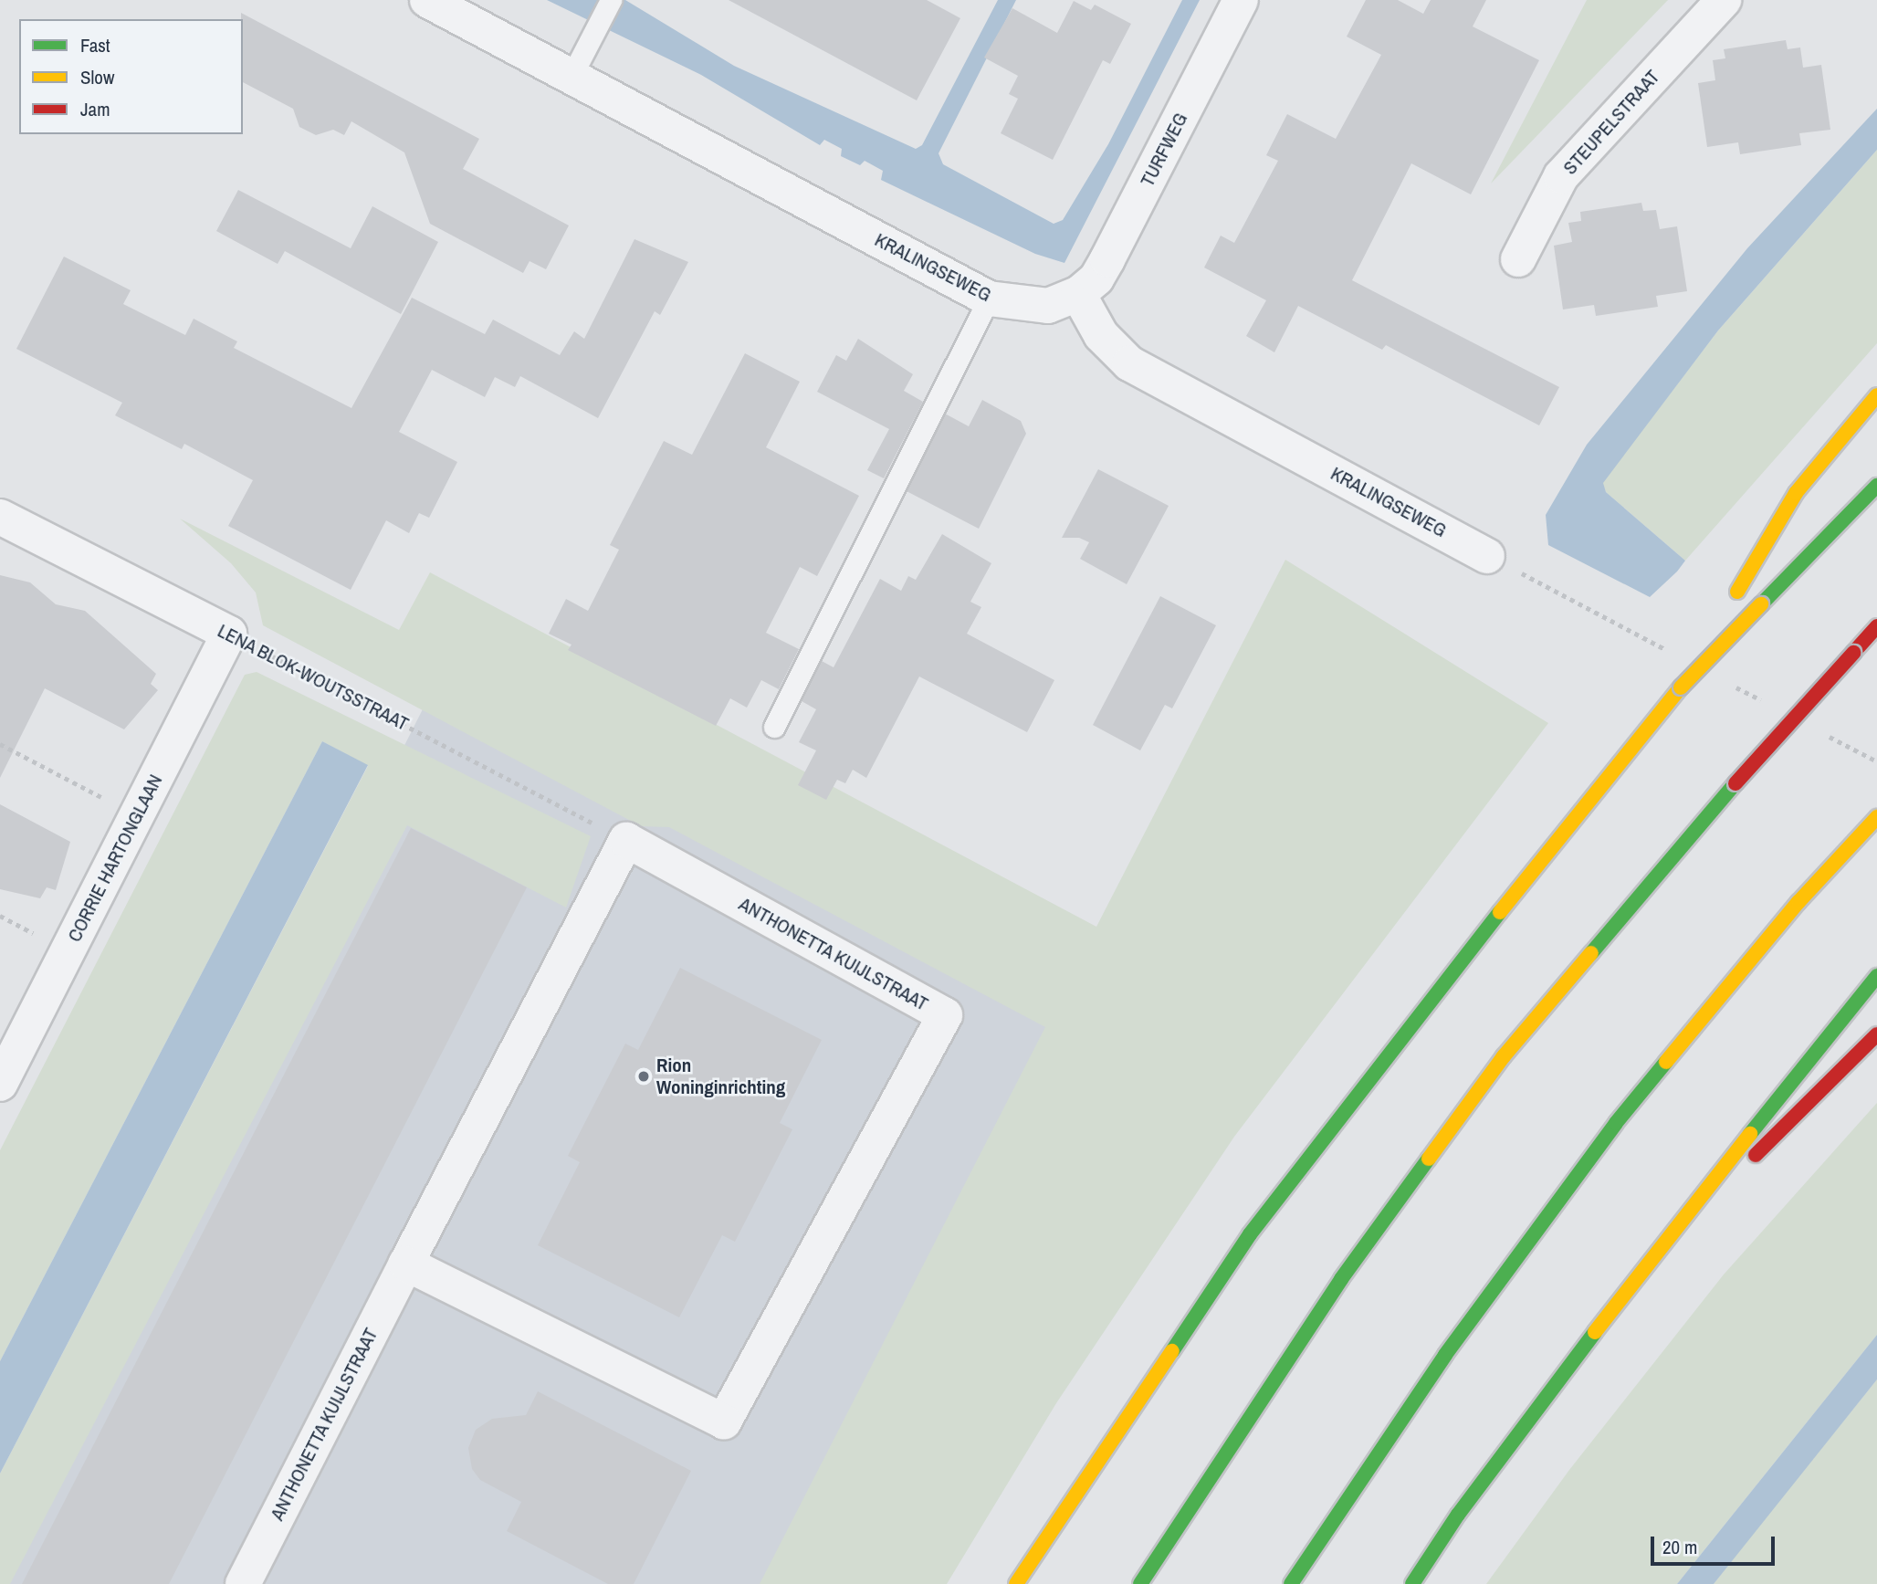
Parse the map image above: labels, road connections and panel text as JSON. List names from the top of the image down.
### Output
{
  "streets": {
    "street": [
      "STEUPELSTRAAT",
      "TURFWEG",
      "KRALINGSEWEG",
      "LENA BLOK-WOUTSSTRAAT",
      "CORRIE HARTONGLAAN",
      "ANTHONETTA KUIJLSTRAAT"
    ]
  },
  "crossings": [
    ["TURFWEG", "KRALINGSEWEG"],
    ["LENA BLOK-WOUTSSTRAAT", "CORRIE HARTONGLAAN"],
    ["LENA BLOK-WOUTSSTRAAT", "ANTHONETTA KUIJLSTRAAT"]
  ],
  "places": ["Rion Woninginrichting"],
  "legend": ["Fast", "Slow", "Jam"],
  "scale_bar": "20 m"
}
